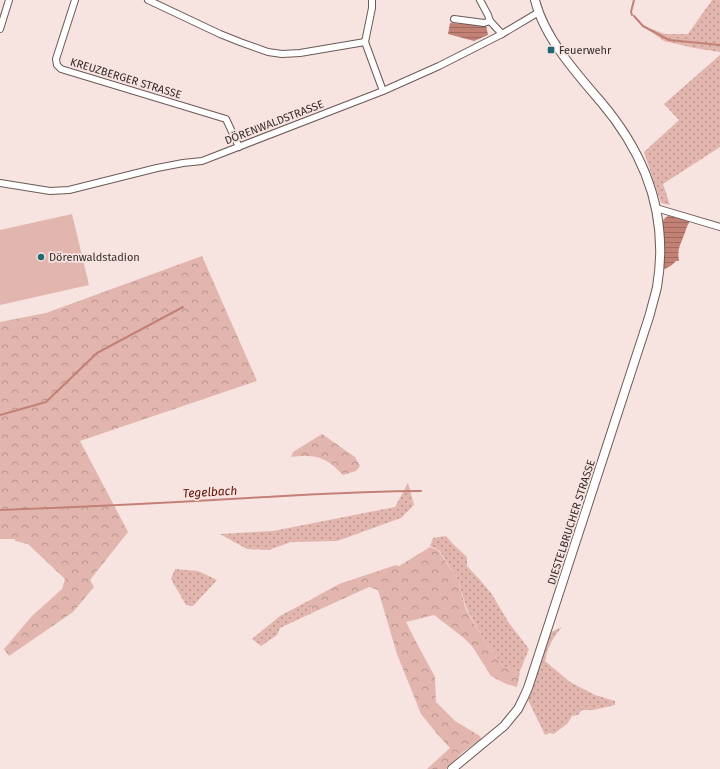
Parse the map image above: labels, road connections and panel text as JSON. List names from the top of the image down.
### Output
{
  "streets": {
    "street": ["KREUZBERGER STRASSE", "DÖRENWALDSTRASSE", "DIESTELBRUCHER STRASSE"]
  },
  "crossings": [
    ["KREUZBERGER STRASSE", "DÖRENWALDSTRASSE"],
    ["DÖRENWALDSTRASSE", "DIESTELBRUCHER STRASSE"]
  ],
  "water": ["Tegelbach"],
  "places": {
    "transit": ["Feuerwehr"],
    "other": ["Dörenwaldstadion"]
  }
}
